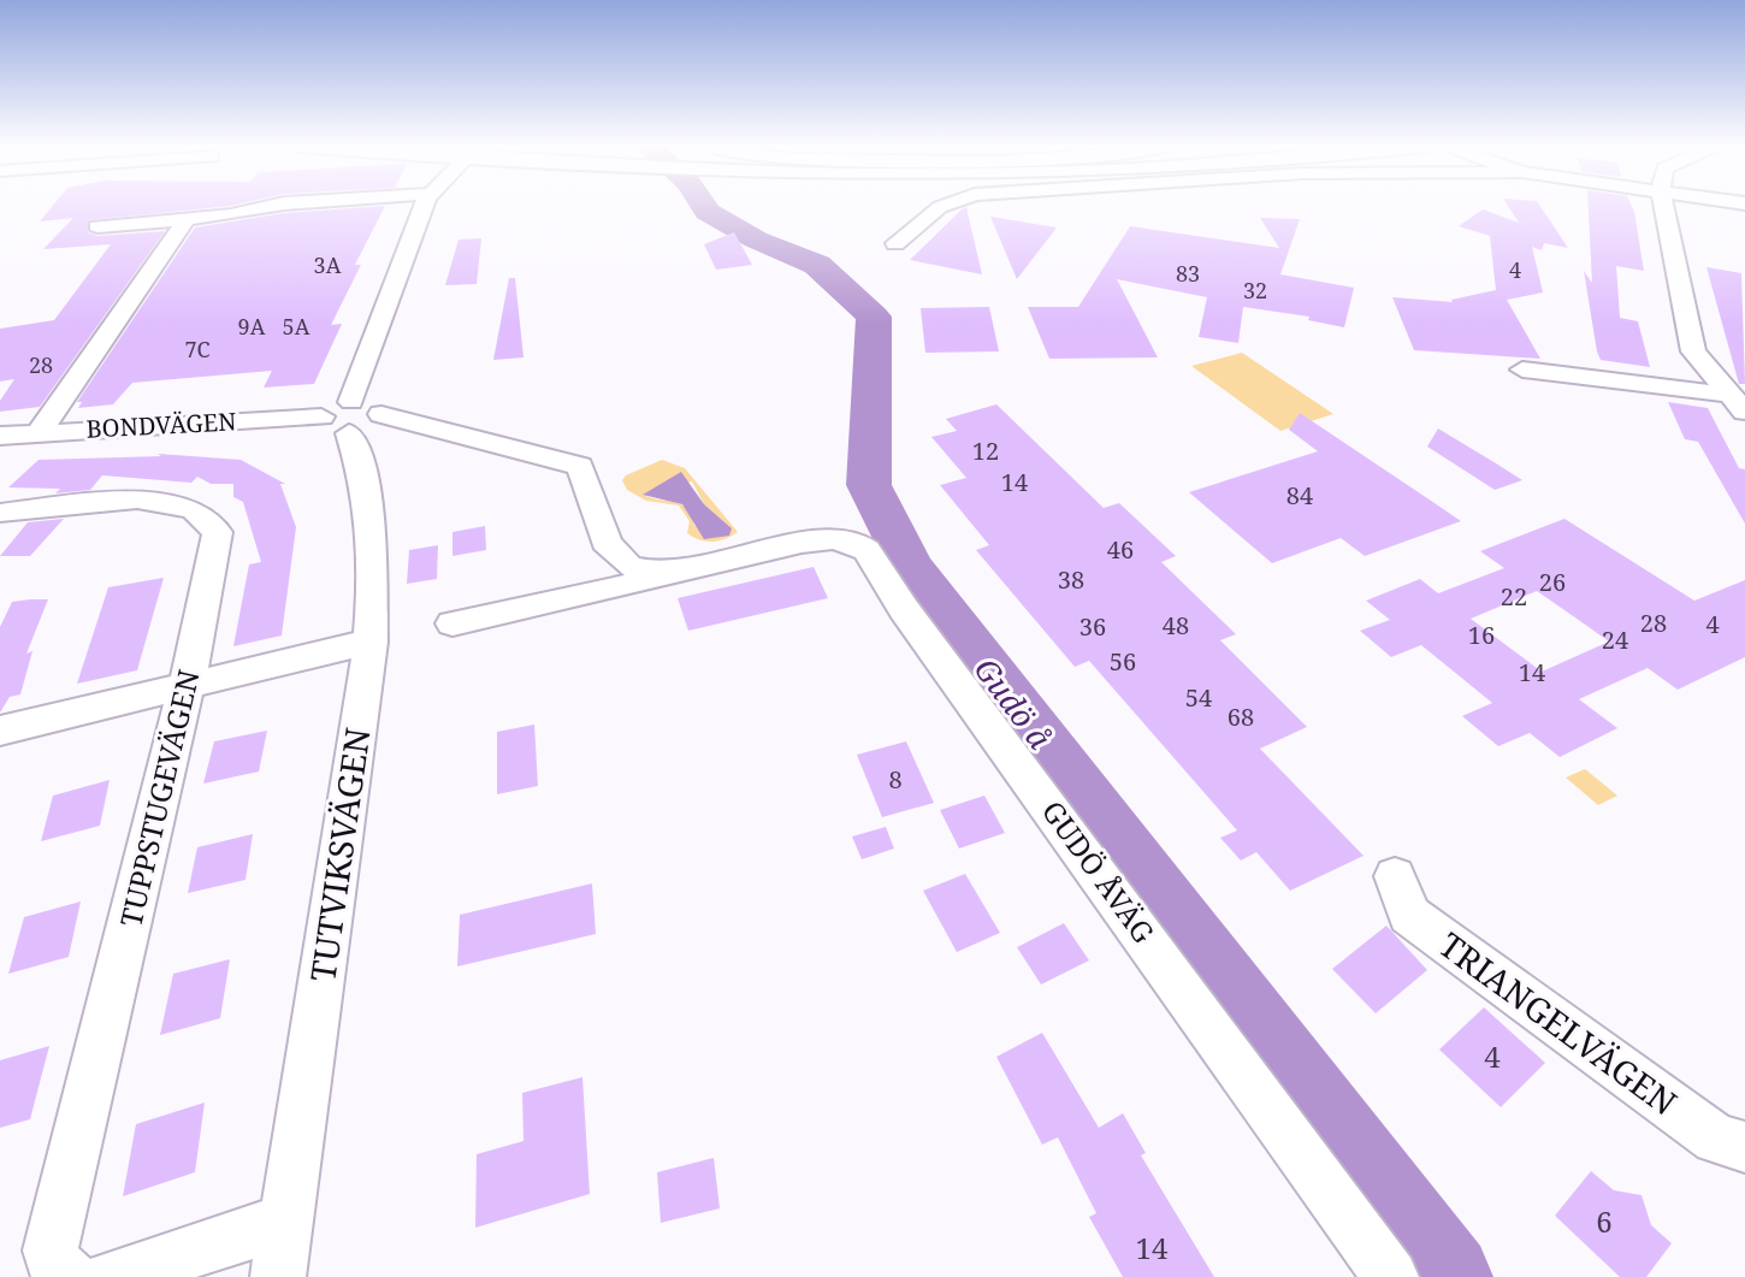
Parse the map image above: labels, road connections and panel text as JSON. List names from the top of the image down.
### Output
{
  "streets": {
    "street": [
      "BONDVÄGEN",
      "TUPPSTUGEVÄGEN",
      "TUTVIKSVÄGEN",
      "GUDÖ ÅVÄG",
      "TRIANGELVÄGEN"
    ]
  },
  "crossings": [
    ["BONDVÄGEN", "TUTVIKSVÄGEN"],
    ["BONDVÄGEN", "GUDÖ ÅVÄG"],
    ["TUTVIKSVÄGEN", "GUDÖ ÅVÄG"]
  ],
  "water": ["Gudö å"],
  "house_numbers": [
    "3A",
    "4",
    "83",
    "32",
    "9A",
    "5A",
    "7C",
    "28",
    "12",
    "14",
    "84",
    "46",
    "38",
    "26",
    "22",
    "28",
    "4",
    "48",
    "36",
    "16",
    "24",
    "56",
    "14",
    "54",
    "68",
    "8",
    "4",
    "6",
    "14"
  ]
}
